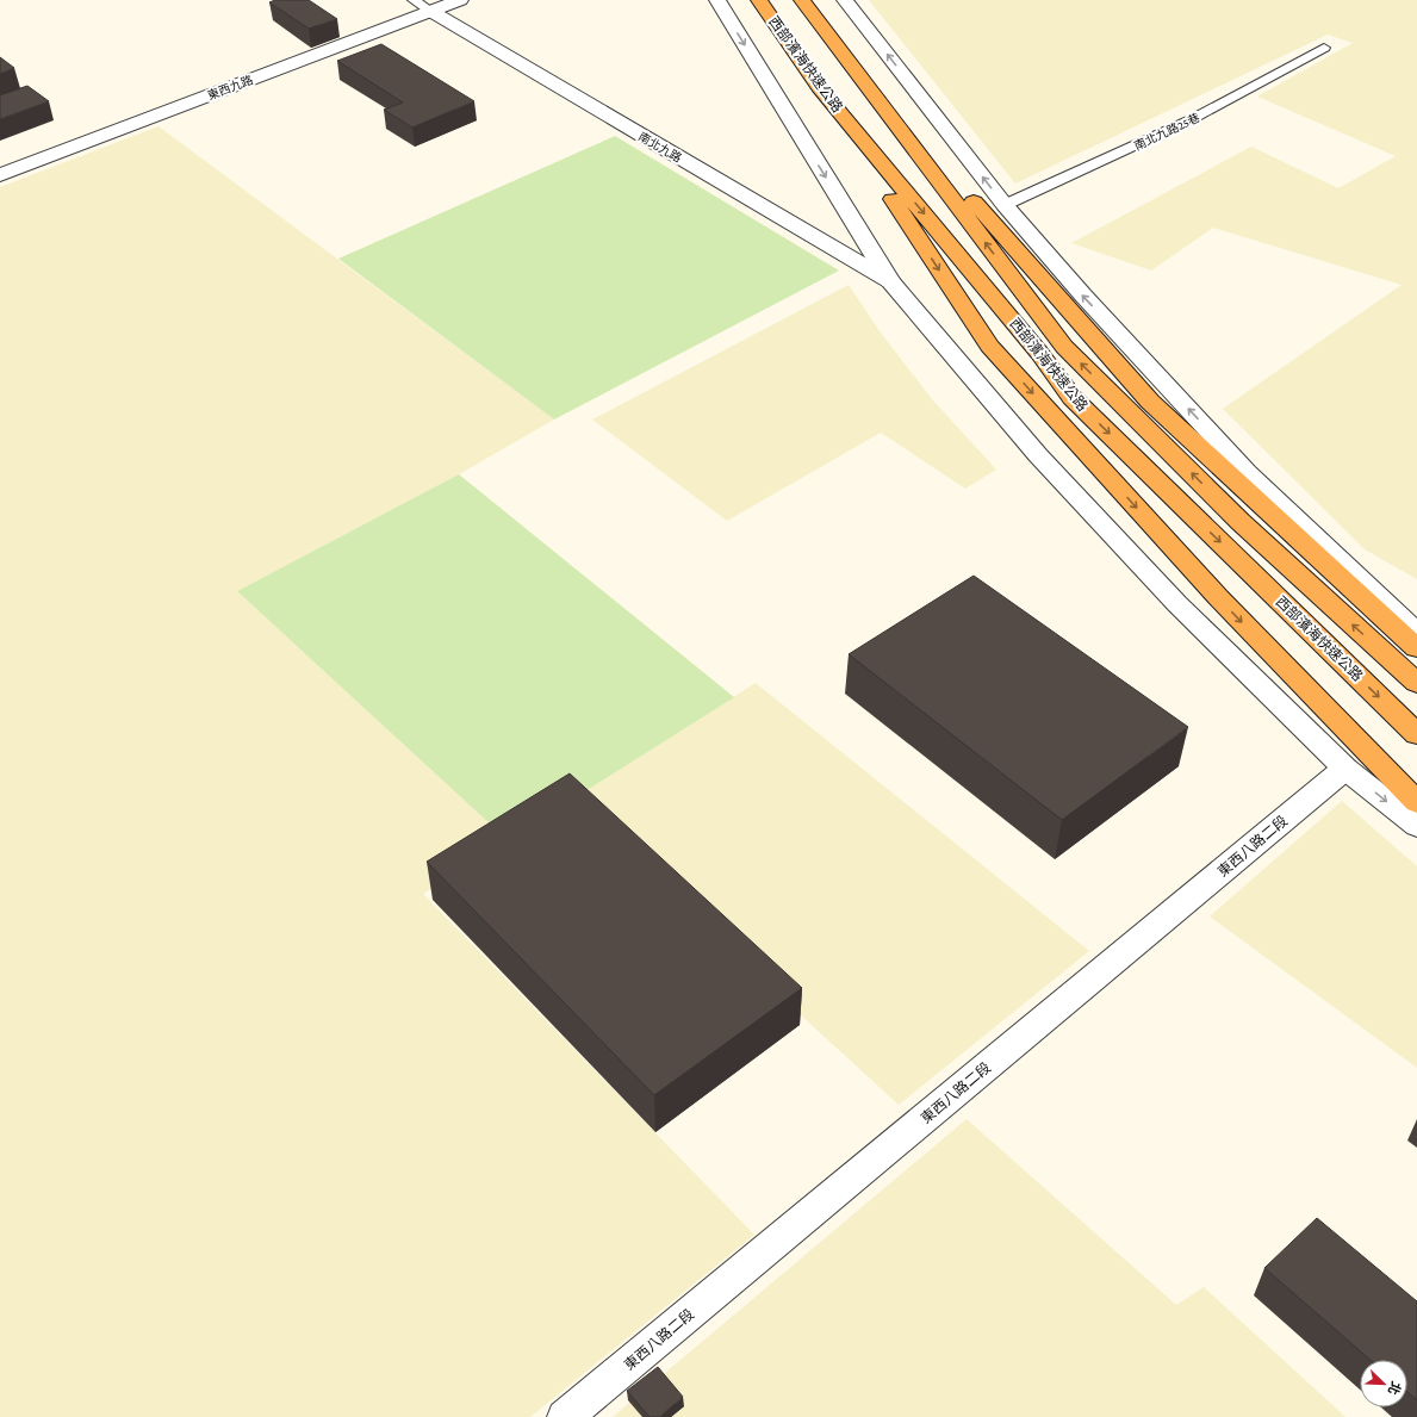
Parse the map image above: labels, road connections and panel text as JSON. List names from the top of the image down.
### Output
{
  "streets": {
    "highway": ["西部濱海快速公路"],
    "street": ["東西九路", "南北九路", "東西八路二段"],
    "lane": ["南北九路25巷"]
  },
  "crossings": [
    ["東西九路", "南北九路"]
  ],
  "north": "bottom right"
}
